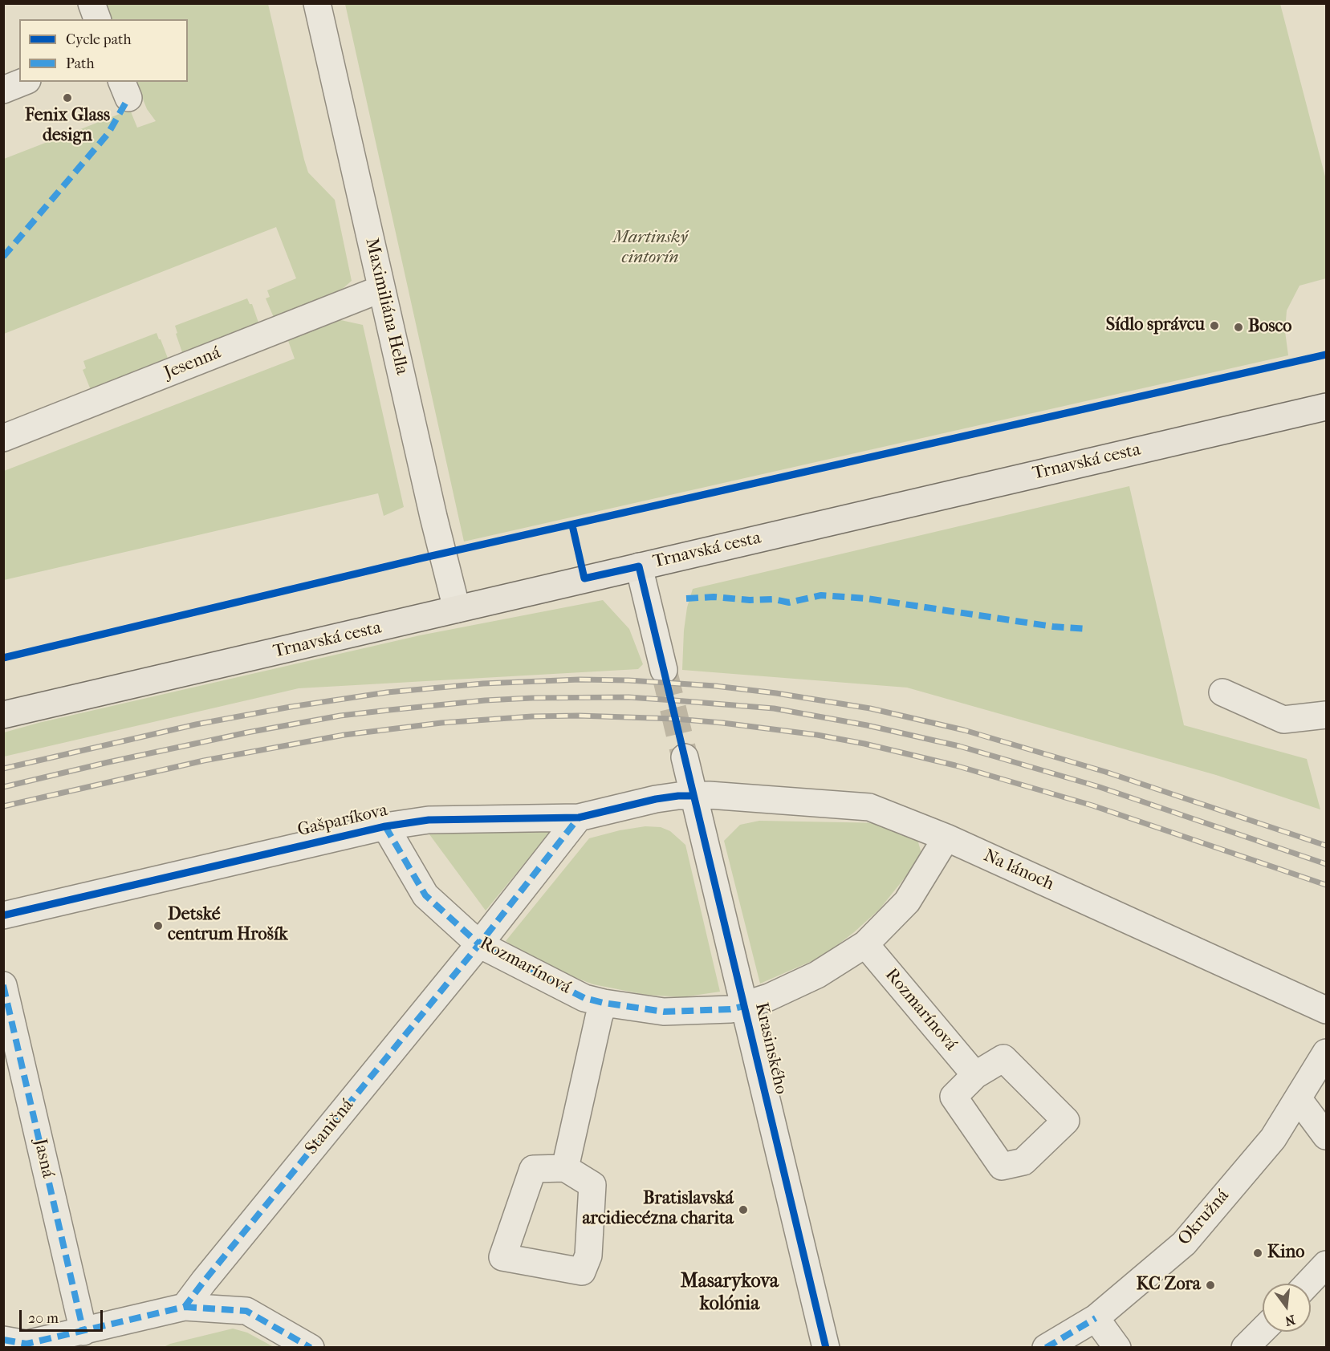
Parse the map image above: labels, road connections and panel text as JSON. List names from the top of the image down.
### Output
{
  "streets": {
    "main road": ["Trnavská cesta"],
    "street": [
      "Maximiliána Hella",
      "Jesenná",
      "Gašparíkova",
      "Na lánoch",
      "Rozmarínová",
      "Krasinského",
      "Staničná",
      "Jasná",
      "Okružná"
    ]
  },
  "crossings": [
    ["Maximiliána Hella", "Jesenná"],
    ["Maximiliána Hella", "Trnavská cesta"],
    ["Gašparíkova", "Na lánoch"],
    ["Gašparíkova", "Rozmarínová"],
    ["Gašparíkova", "Krasinského"],
    ["Gašparíkova", "Staničná"],
    ["Na lánoch", "Rozmarínová"],
    ["Na lánoch", "Krasinského"],
    ["Rozmarínová", "Krasinského"],
    ["Rozmarínová", "Staničná"]
  ],
  "districts": ["Masarykova kolónia"],
  "parks": ["Martinský cintorín"],
  "places": [
    "Fenix Glass design",
    "Sídlo správcu",
    "Bosco",
    "Detské centrum Hrošík",
    "Bratislavská arcidiecézna charita",
    "Kino",
    "KC Zora"
  ],
  "legend": ["Cycle path", "Path"],
  "scale_bar": "20 m",
  "north": "bottom"
}
